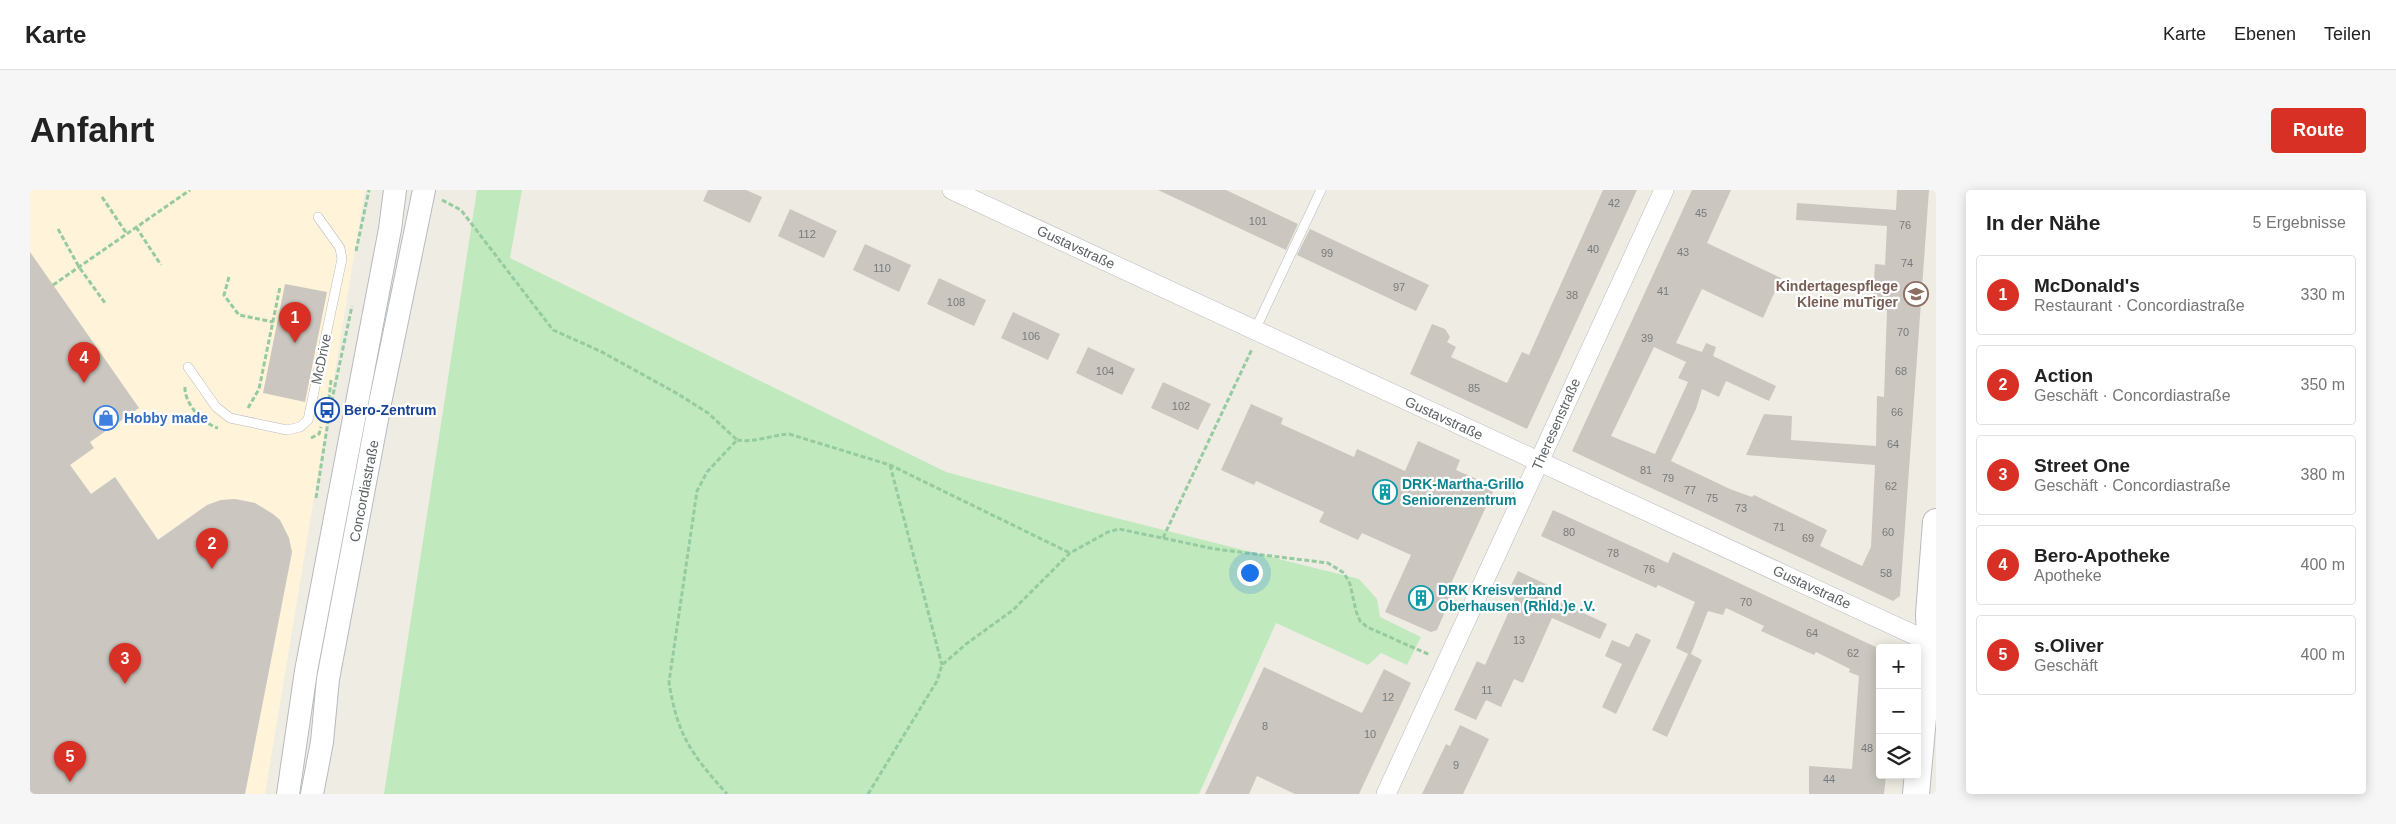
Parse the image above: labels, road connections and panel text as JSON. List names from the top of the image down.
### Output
{
  "streets": {
    "street": ["Gustavstraße", "Theresenstraße", "Concordiastraße"],
    "lane": ["McDrive"]
  },
  "crossings": [
    ["Gustavstraße", "Theresenstraße"]
  ],
  "places": {
    "school or university": ["Kindertagespflege Kleine muTiger"],
    "bus stop": ["Bero-Zentrum"],
    "shop": ["Hobby made"],
    "building": ["DRK-Martha-Grillo Seniorenzentrum", "DRK Kreisverband Oberhausen (Rhld.)e .V."]
  },
  "house_numbers": [
    "42",
    "45",
    "101",
    "76",
    "112",
    "40",
    "43",
    "99",
    "74",
    "110",
    "97",
    "41",
    "38",
    "108",
    "70",
    "106",
    "39",
    "104",
    "68",
    "85",
    "102",
    "66",
    "64",
    "81",
    "79",
    "62",
    "77",
    "75",
    "73",
    "71",
    "80",
    "60",
    "69",
    "78",
    "76",
    "58",
    "70",
    "64",
    "13",
    "62",
    "11",
    "12",
    "8",
    "10",
    "48",
    "9",
    "44"
  ],
  "page": {
    "header": "Karte",
    "nav": ["Karte", "Ebenen", "Teilen"],
    "buttons": "Route",
    "title": "Anfahrt",
    "heading": ["In der Nähe", "5 Ergebnisse"],
    "list": [
      {
        "mark": "1",
        "name": "McDonald's",
        "note": "Restaurant · Concordiastraße",
        "value": "330 m"
      },
      {
        "mark": "2",
        "name": "Action",
        "note": "Geschäft · Concordiastraße",
        "value": "350 m"
      },
      {
        "mark": "3",
        "name": "Street One",
        "note": "Geschäft · Concordiastraße",
        "value": "380 m"
      },
      {
        "mark": "4",
        "name": "Bero-Apotheke",
        "note": "Apotheke",
        "value": "400 m"
      },
      {
        "mark": "5",
        "name": "s.Oliver",
        "note": "Geschäft",
        "value": "400 m"
      }
    ],
    "pins": [
      "1",
      "4",
      "2",
      "3",
      "5"
    ],
    "map_buttons": ["+", "−"]
  }
}
